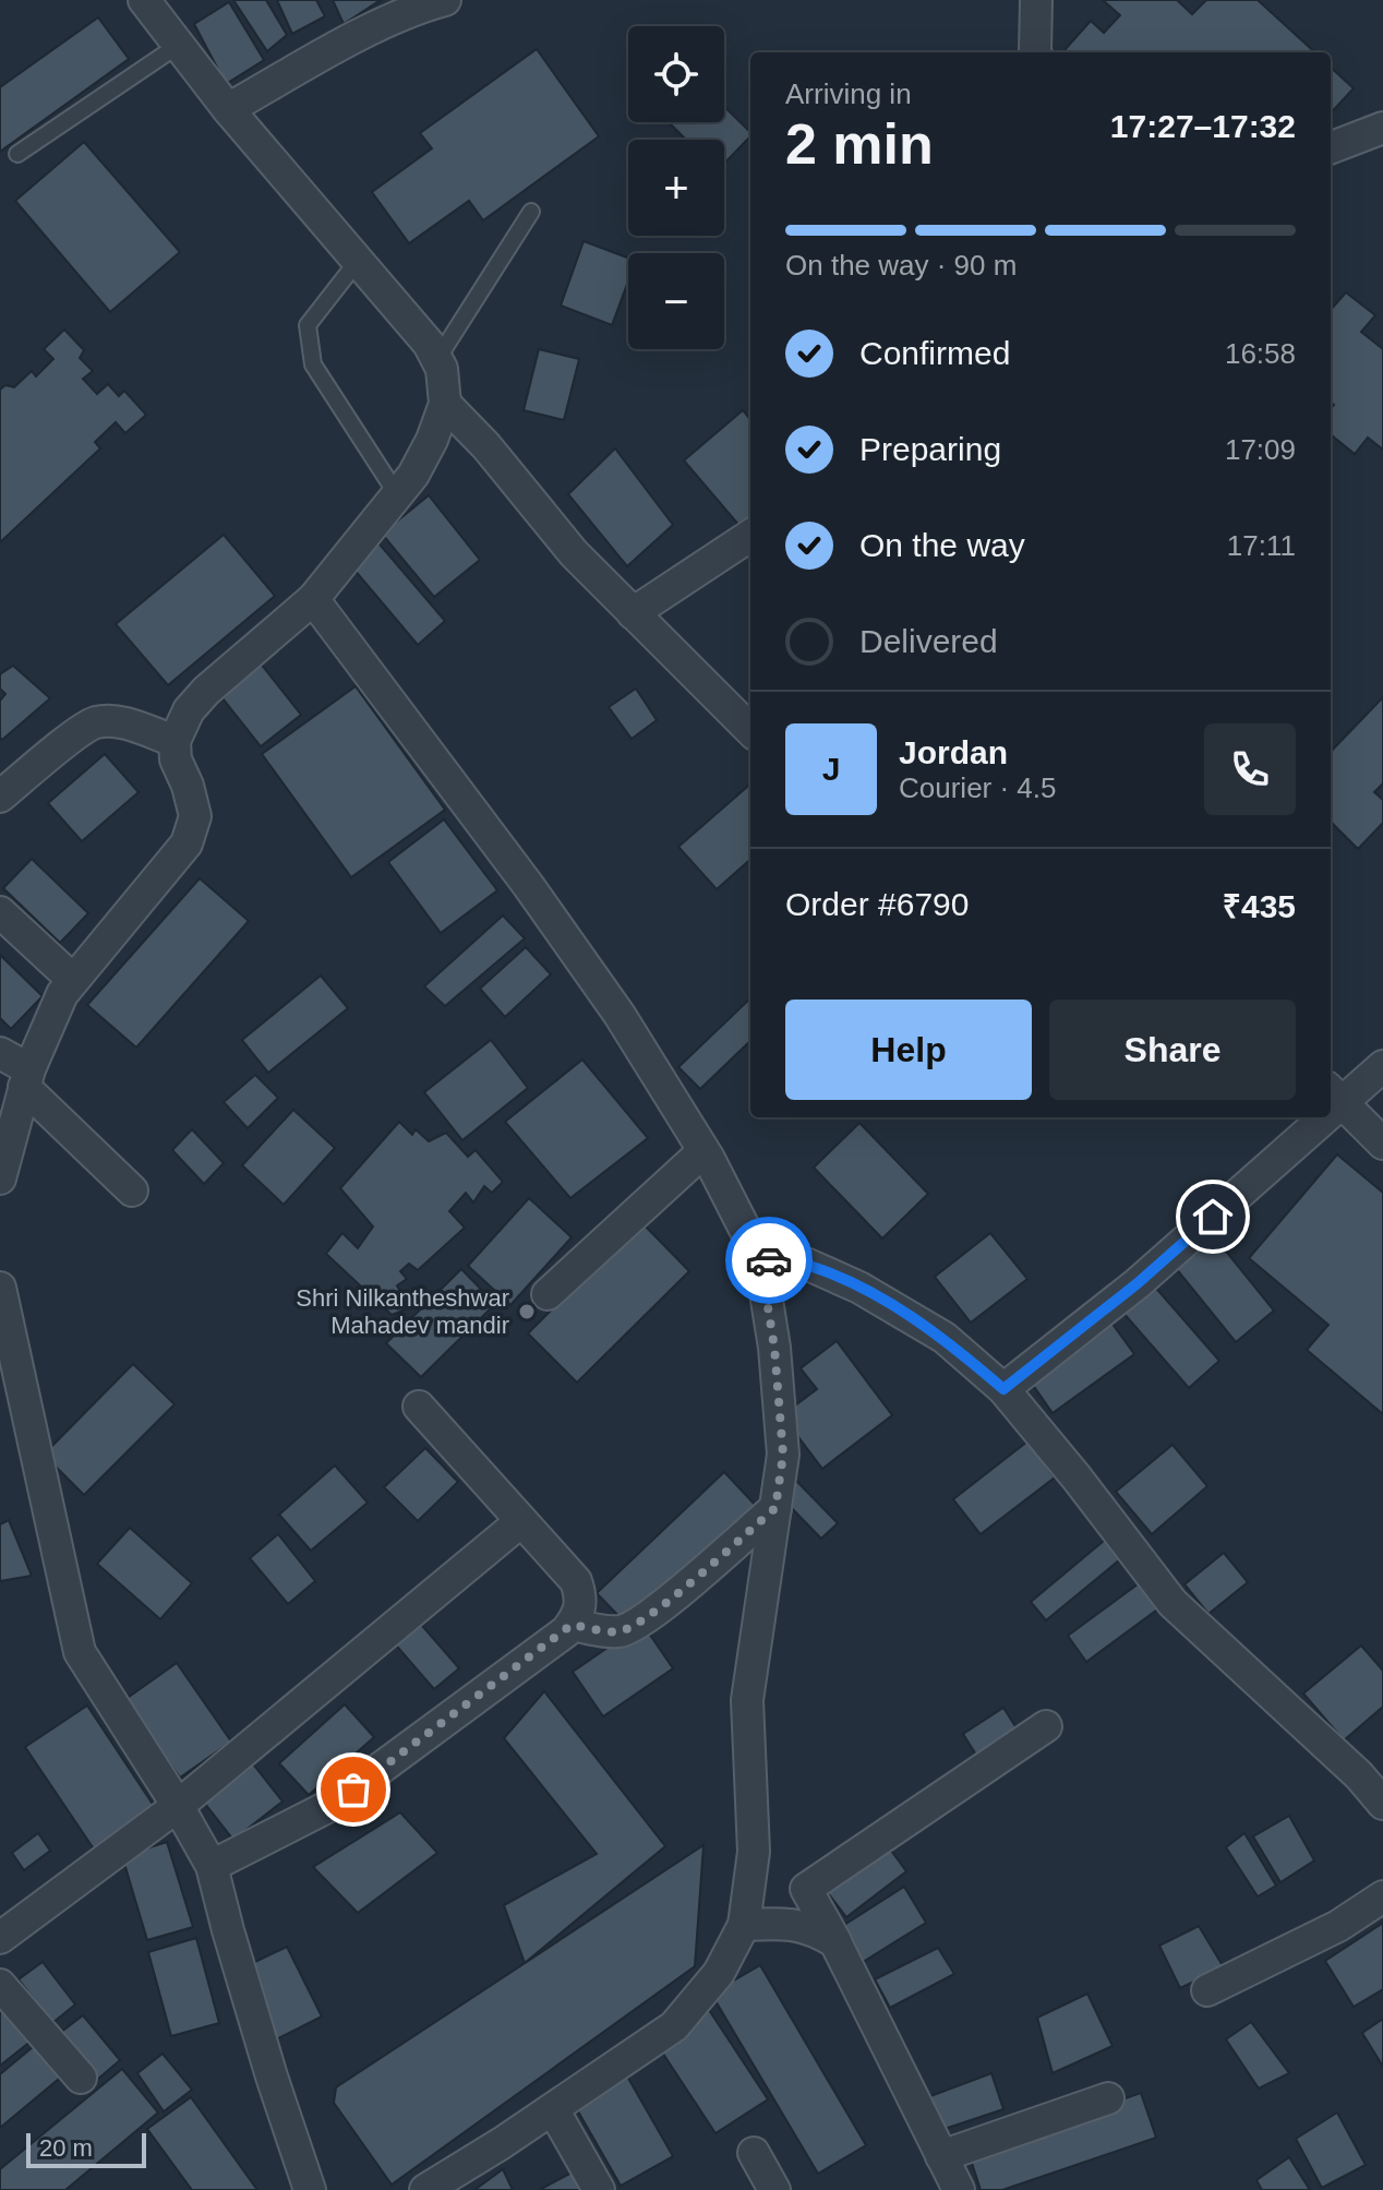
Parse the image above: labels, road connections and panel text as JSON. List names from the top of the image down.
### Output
{
  "places": ["Shri Nilkantheshwar Mahadev mandir"],
  "scale_bar": "20 m",
  "page": {
    "map_buttons": ["+", "−"],
    "heading": ["2 min", "Arriving in", "17:27–17:32"],
    "panel": [
      "Jordan",
      "Courier · 4.5",
      "Order #6790",
      "₹435"
    ],
    "bar": "On the way · 90 m",
    "list": [
      ["Confirmed", "16:58"],
      ["Preparing", "17:09"],
      ["On the way", "17:11"],
      "Delivered"
    ],
    "round": "J",
    "buttons": ["Help", "Share"],
    "scale": "20 m"
  }
}
